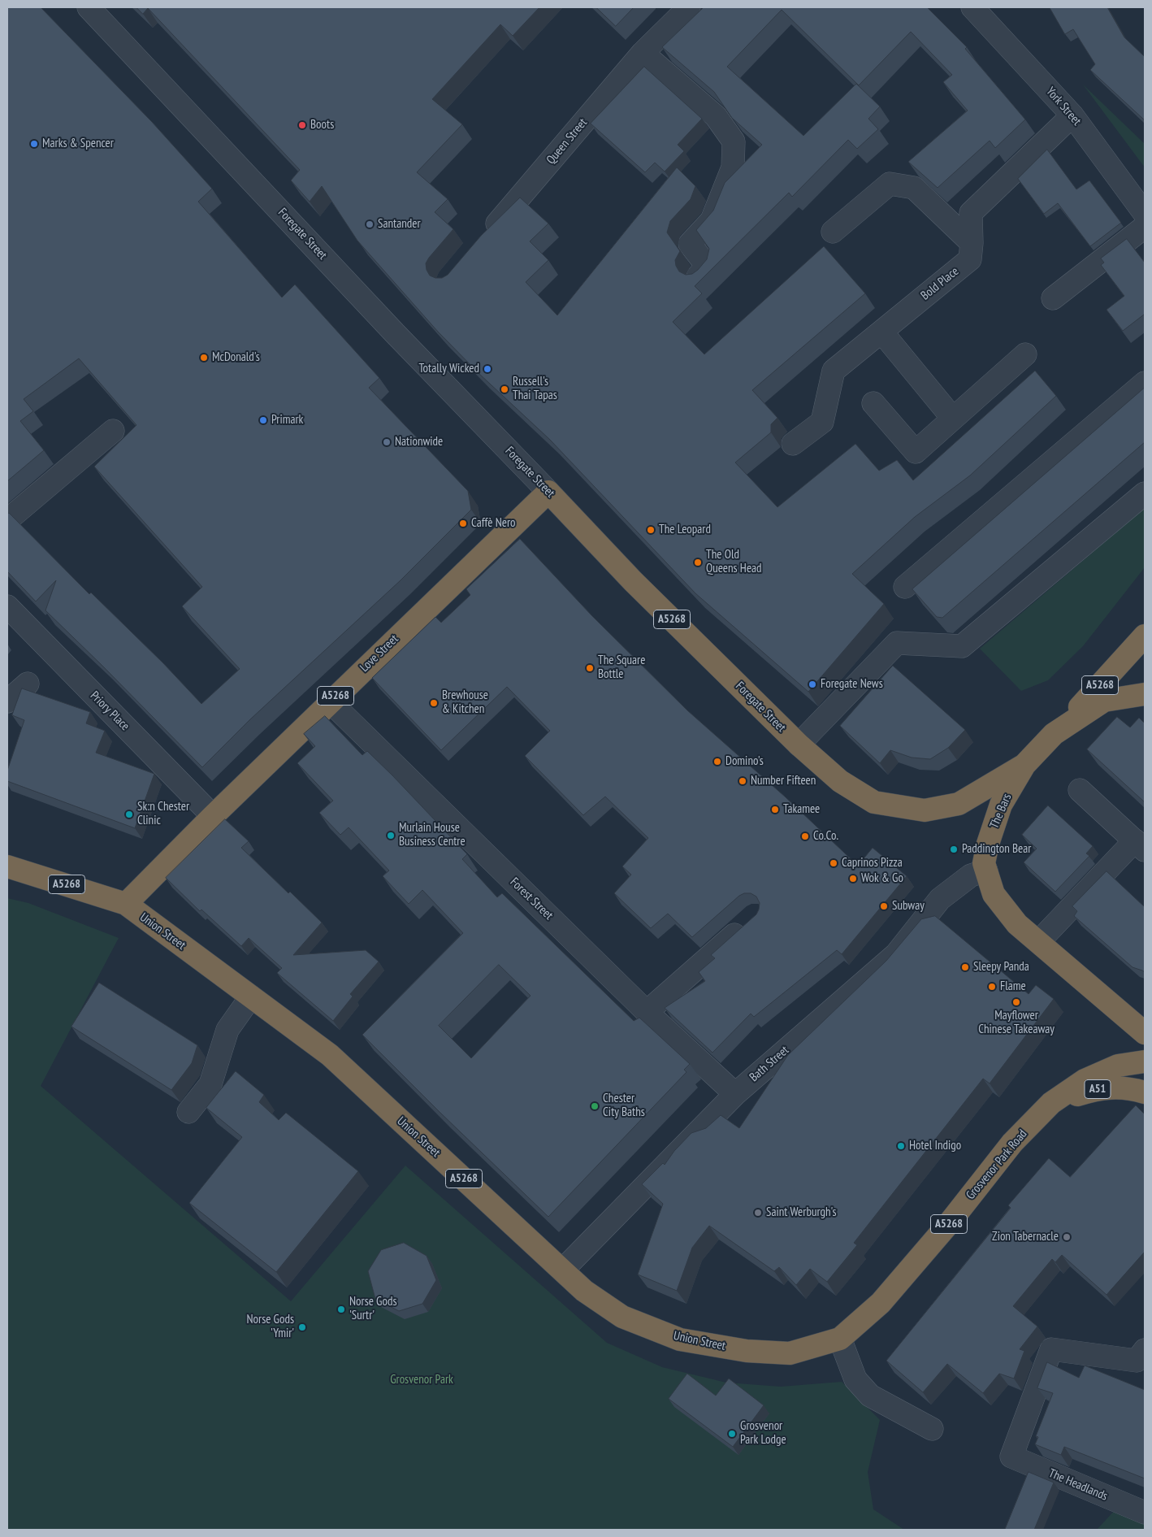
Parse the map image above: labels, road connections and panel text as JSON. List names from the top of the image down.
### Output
{
  "streets": {
    "highway": [
      "Foregate Street",
      "A5268",
      "Love Street",
      "The Bars",
      "Union Street",
      "A51",
      "Grosvenor Park Road"
    ],
    "street": [
      "York Street",
      "Queen Street",
      "Bold Place",
      "Priory Place",
      "Forest Street",
      "Bath Street",
      "The Headlands"
    ]
  },
  "crossings": [
    ["York Street", "Bold Place"],
    ["Foregate Street", "Love Street"],
    ["Foregate Street", "The Bars"],
    ["A5268", "Love Street"],
    ["A5268", "The Bars"],
    ["A5268", "Union Street"],
    ["Love Street", "Priory Place"],
    ["Love Street", "Forest Street"],
    ["Love Street", "Union Street"],
    ["The Bars", "Bath Street"],
    ["Forest Street", "Bath Street"],
    ["Union Street", "Bath Street"],
    ["Union Street", "Grosvenor Park Road"],
    ["A51", "Grosvenor Park Road"]
  ],
  "parks": ["Grosvenor Park"],
  "places": [
    "Boots",
    "Marks & Spencer",
    "Santander",
    "McDonald's",
    "Totally Wicked",
    "Russell's Thai Tapas",
    "Primark",
    "Nationwide",
    "Caffè Nero",
    "The Leopard",
    "The Old Queens Head",
    "The Square Bottle",
    "Foregate News",
    "Brewhouse & Kitchen",
    "Domino's",
    "Number Fifteen",
    "Takamee",
    "Sk:n Chester Clinic",
    "Murlain House Business Centre",
    "Co.Co.",
    "Paddington Bear",
    "Caprinos Pizza",
    "Wok & Go",
    "Subway",
    "Sleepy Panda",
    "Flame",
    "Mayflower Chinese Takeaway",
    "Chester City Baths",
    "Hotel Indigo",
    "Saint Werburgh's",
    "Zion Tabernacle",
    "Norse Gods 'Surtr'",
    "Norse Gods 'Ymir'",
    "Grosvenor Park Lodge"
  ]
}
